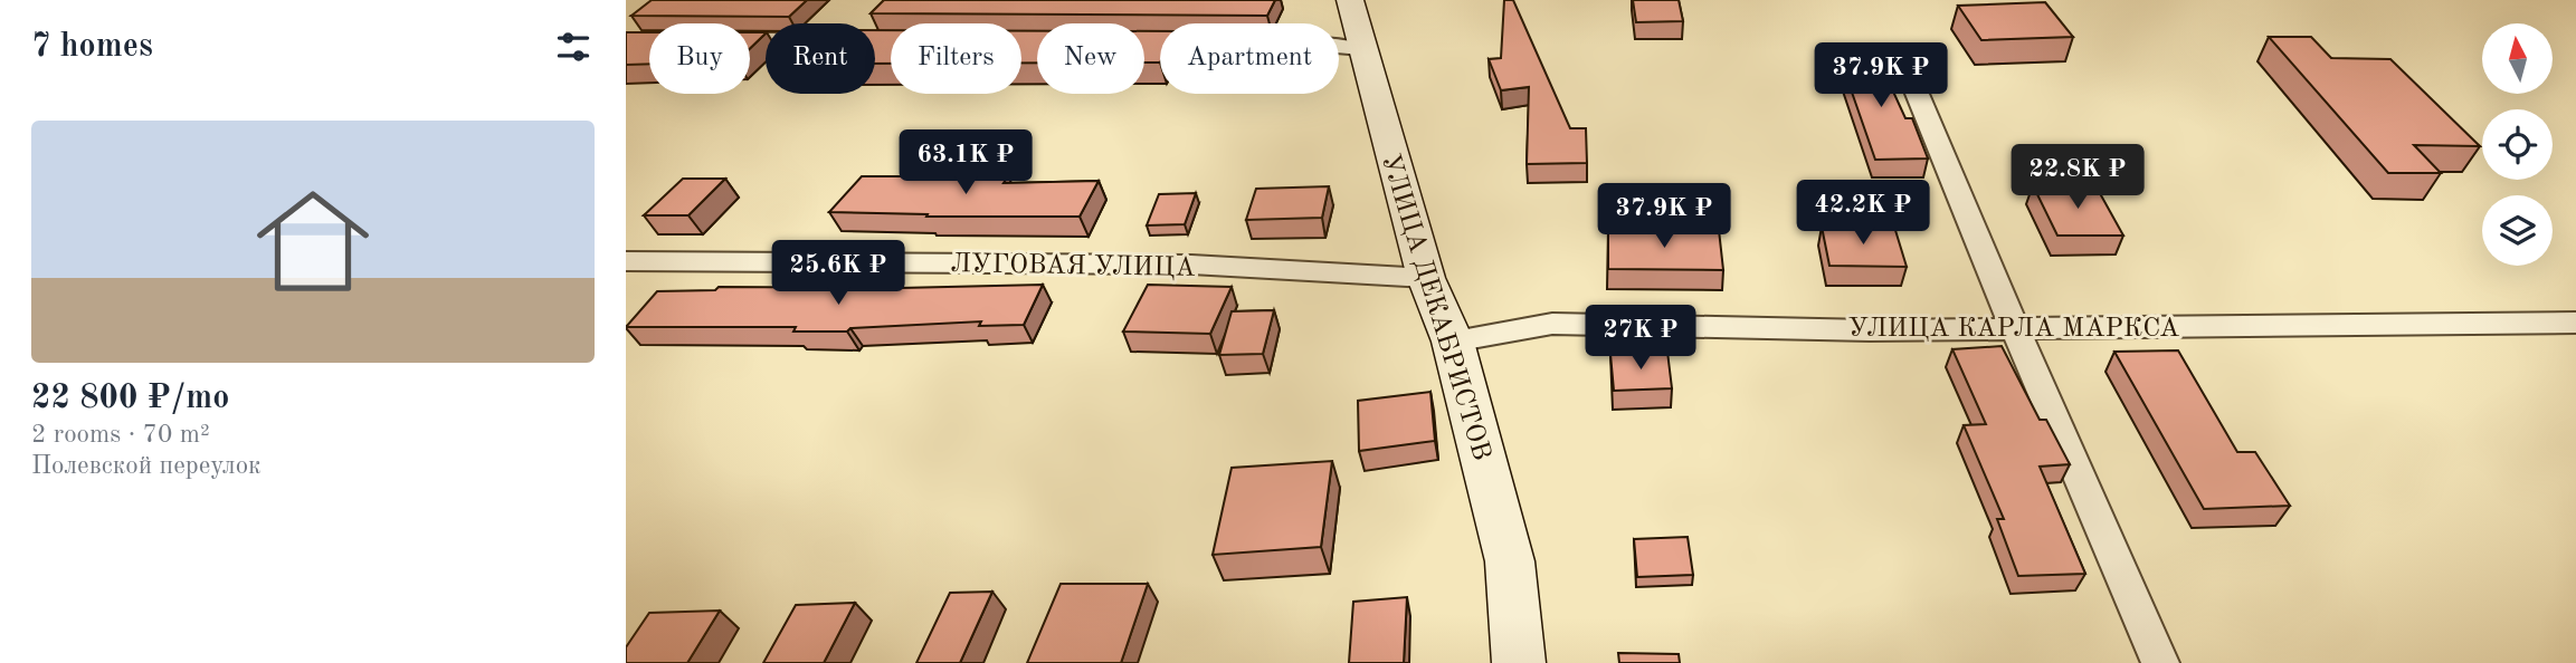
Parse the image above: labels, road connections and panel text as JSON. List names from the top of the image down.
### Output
{
  "streets": {
    "street": ["ЛУГОВАЯ УЛИЦА", "УЛИЦА ДЕКАБРИСТОВ", "УЛИЦА КАРЛА МАРКСА"]
  },
  "crossings": [
    ["ЛУГОВАЯ УЛИЦА", "УЛИЦА ДЕКАБРИСТОВ"],
    ["УЛИЦА ДЕКАБРИСТОВ", "УЛИЦА КАРЛА МАРКСА"]
  ],
  "north": "top",
  "page": {
    "heading": "7 homes",
    "chip": [
      "Buy",
      "Rent",
      "Filters",
      "New",
      "Apartment"
    ],
    "price": [
      "37.9K ₽",
      "63.1K ₽",
      "22.8K ₽",
      "42.2K ₽",
      "37.9K ₽",
      "25.6K ₽",
      "27K ₽"
    ],
    "list": [
      {
        "name": "22 800 ₽/mo",
        "note": "2 rooms · 70 m² · Полевской переулок"
      }
    ]
  }
}
